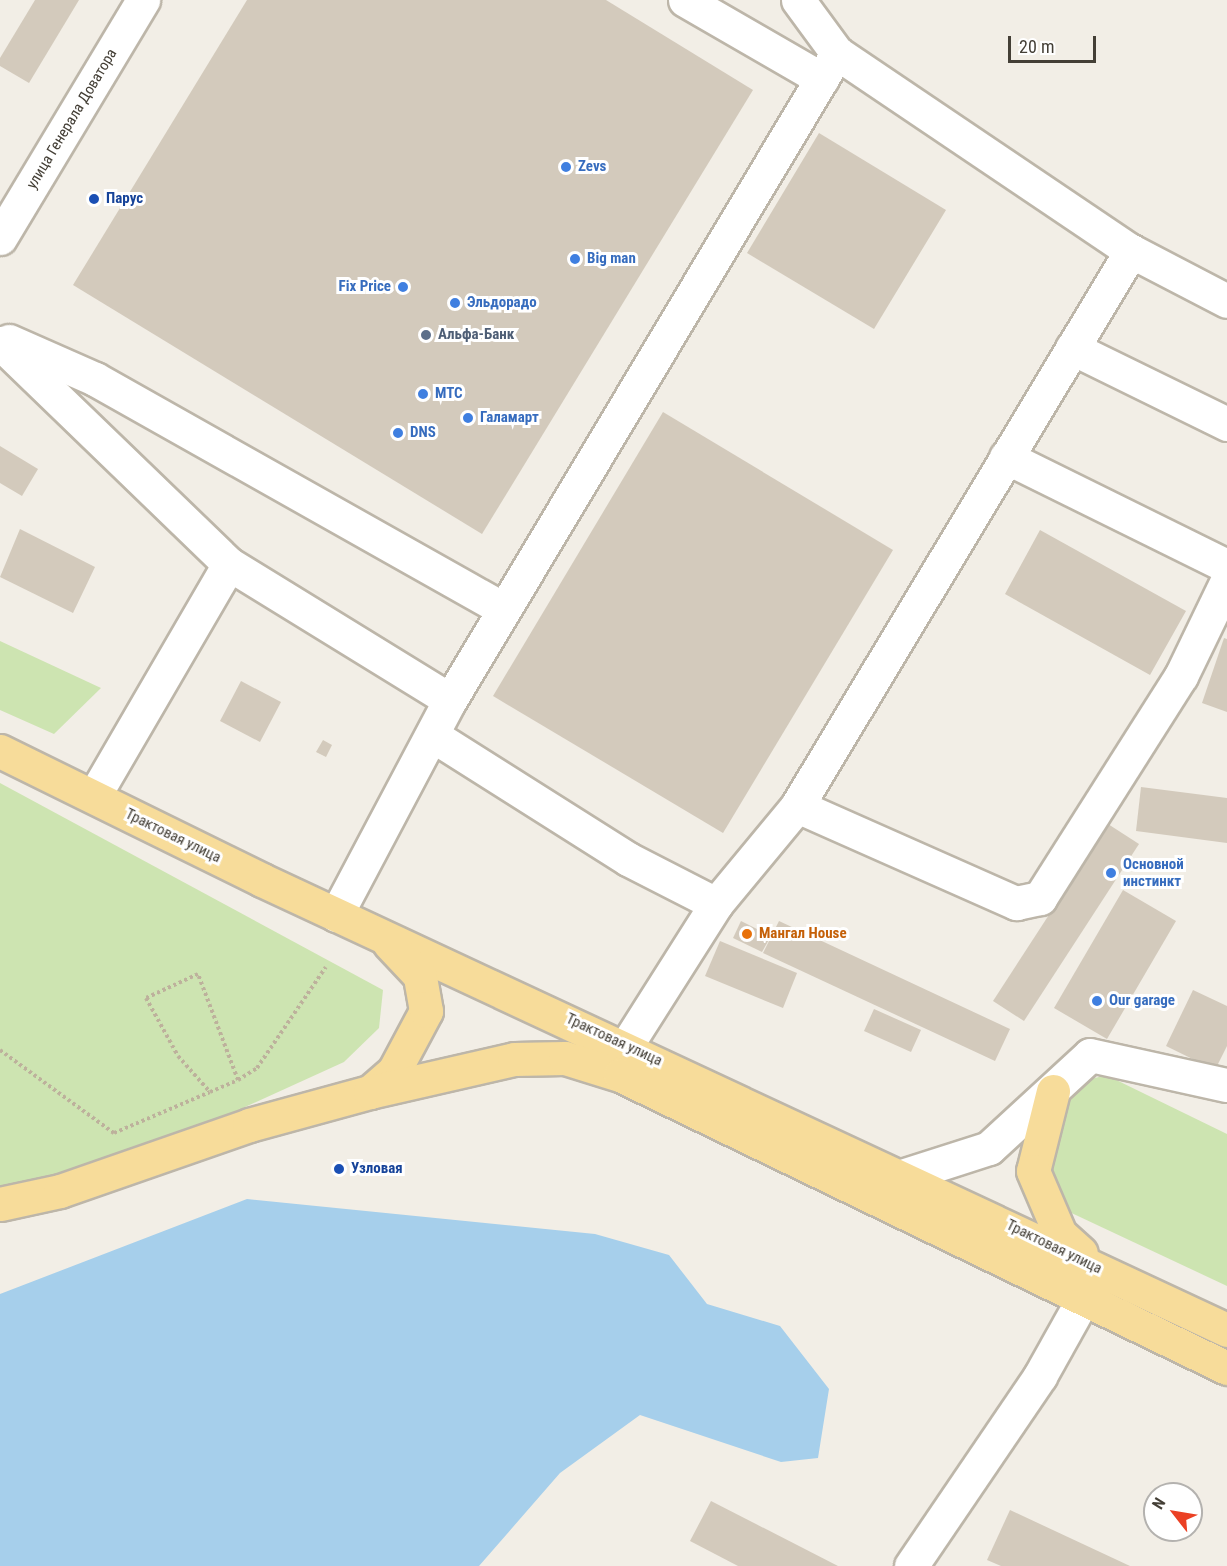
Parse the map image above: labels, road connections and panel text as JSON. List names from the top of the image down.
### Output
{
  "streets": {
    "main road": ["Трактовая улица"],
    "street": ["улица Генерала Доватора"]
  },
  "places": [
    "Zevs",
    "Парус",
    "Big man",
    "Fix Price",
    "Эльдорадо",
    "Альфа-Банк",
    "МТС",
    "Галамарт",
    "DNS",
    "Основной инстинкт",
    "Мангал House",
    "Our garage",
    "Узловая"
  ],
  "scale_bar": "20 m",
  "north": "top left"
}
